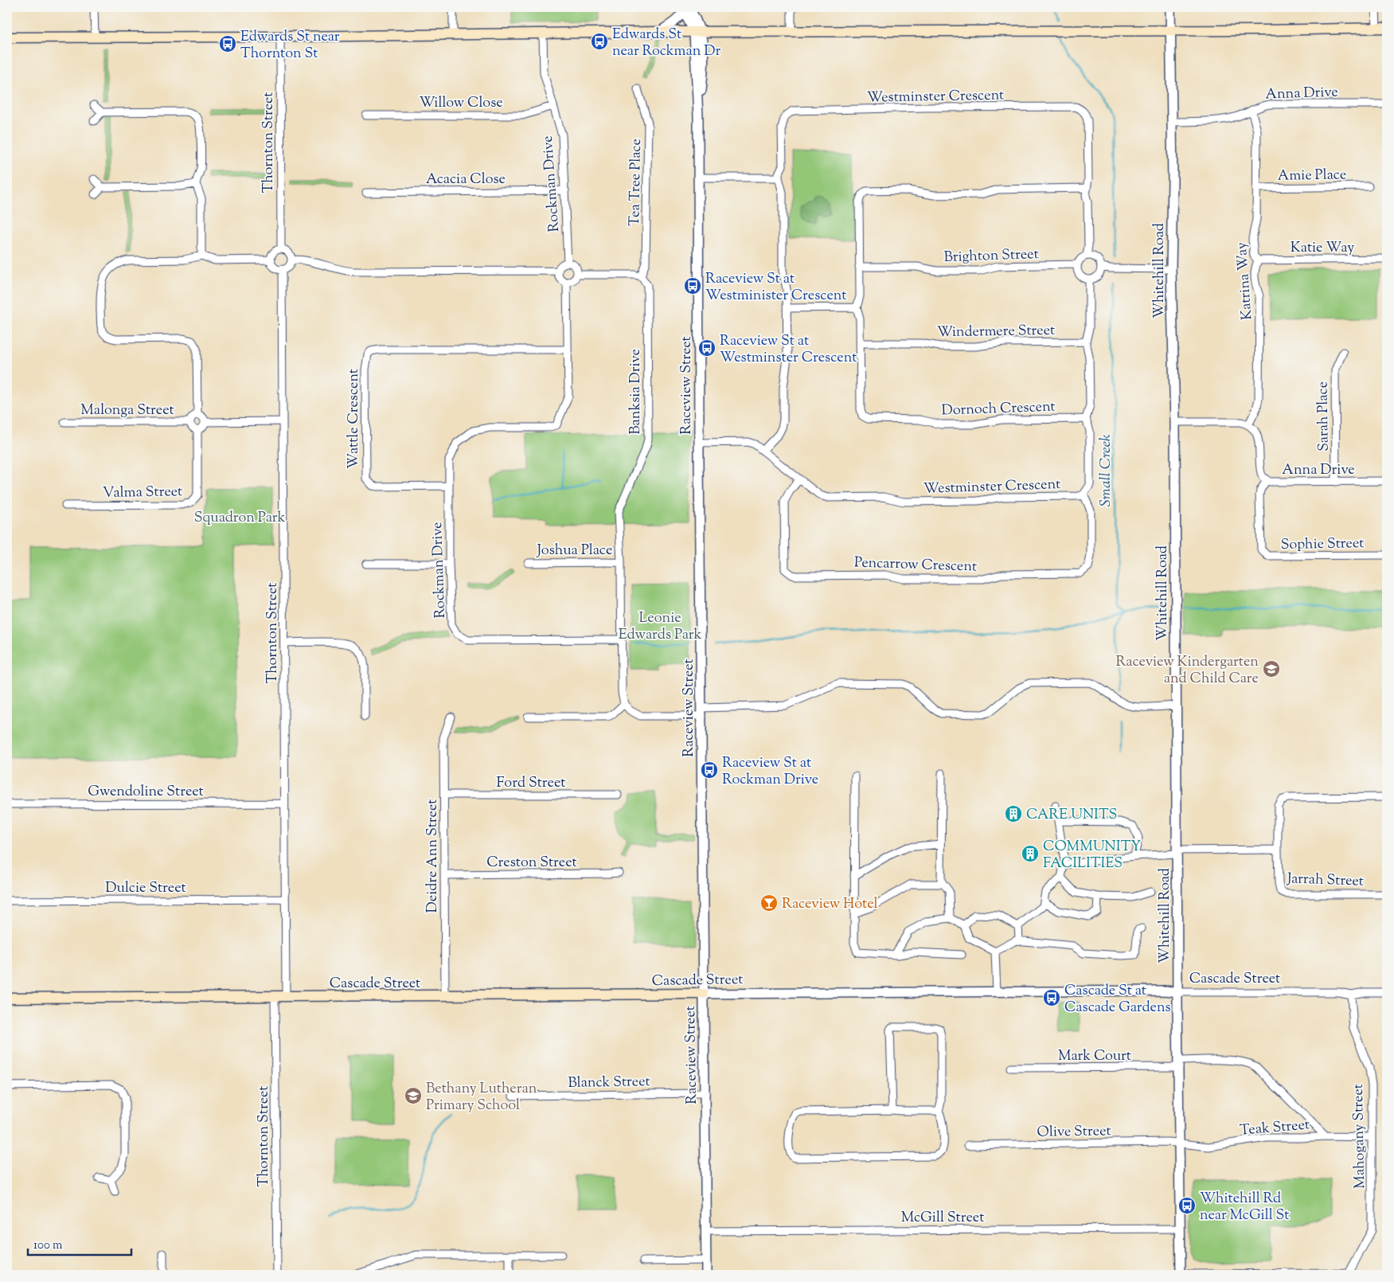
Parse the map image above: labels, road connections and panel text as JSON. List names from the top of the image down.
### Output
{
  "streets": {
    "main road": ["Cascade Street"],
    "street": [
      "Anna Drive",
      "Westminster Crescent",
      "Willow Close",
      "Thornton Street",
      "Amie Place",
      "Acacia Close",
      "Tea Tree Place",
      "Rockman Drive",
      "Katie Way",
      "Brighton Street",
      "Whitehill Road",
      "Katrina Way",
      "Windermere Street",
      "Raceview Street",
      "Banksia Drive",
      "Dornoch Crescent",
      "Malonga Street",
      "Sarah Place",
      "Wattle Crescent",
      "Valma Street",
      "Sophie Street",
      "Joshua Place",
      "Pencarrow Crescent",
      "Ford Street",
      "Gwendoline Street",
      "Deidre Ann Street",
      "Creston Street",
      "Jarrah Street",
      "Dulcie Street",
      "Mark Court",
      "Blanck Street",
      "Teak Street",
      "Olive Street",
      "Mahogany Street",
      "McGill Street"
    ]
  },
  "crossings": [
    ["Anna Drive", "Whitehill Road"],
    ["Anna Drive", "Katrina Way"],
    ["Anna Drive", "Sarah Place"],
    ["Anna Drive", "Sophie Street"],
    ["Westminster Crescent", "Brighton Street"],
    ["Westminster Crescent", "Raceview Street"],
    ["Westminster Crescent", "Dornoch Crescent"],
    ["Westminster Crescent", "Pencarrow Crescent"],
    ["Willow Close", "Rockman Drive"],
    ["Thornton Street", "Gwendoline Street"],
    ["Thornton Street", "Dulcie Street"],
    ["Thornton Street", "Cascade Street"],
    ["Amie Place", "Katrina Way"],
    ["Acacia Close", "Rockman Drive"],
    ["Tea Tree Place", "Banksia Drive"],
    ["Rockman Drive", "Banksia Drive"],
    ["Rockman Drive", "Wattle Crescent"],
    ["Katie Way", "Katrina Way"],
    ["Brighton Street", "Dornoch Crescent"],
    ["Whitehill Road", "Cascade Street"],
    ["Whitehill Road", "Mark Court"],
    ["Whitehill Road", "Teak Street"],
    ["Whitehill Road", "Olive Street"],
    ["Whitehill Road", "McGill Street"],
    ["Windermere Street", "Dornoch Crescent"],
    ["Raceview Street", "Cascade Street"],
    ["Raceview Street", "Blanck Street"],
    ["Raceview Street", "McGill Street"],
    ["Banksia Drive", "Joshua Place"],
    ["Malonga Street", "Valma Street"],
    ["Ford Street", "Deidre Ann Street"],
    ["Deidre Ann Street", "Creston Street"],
    ["Deidre Ann Street", "Cascade Street"],
    ["Cascade Street", "Mahogany Street"],
    ["Mark Court", "Teak Street"],
    ["Teak Street", "Olive Street"],
    ["Teak Street", "Mahogany Street"]
  ],
  "water": ["Small Creek"],
  "parks": ["Squadron Park", "Leonie Edwards Park"],
  "places": {
    "bus stop": [
      "Edwards St near Rockman Dr",
      "Edwards St near Thornton St",
      "Raceview St at Westminister Crescent",
      "Raceview St at Westminster Crescent",
      "Raceview St at Rockman Drive",
      "Cascade St at Cascade Gardens",
      "Whitehill Rd near McGill St"
    ],
    "school or university": ["Raceview Kindergarten and Child Care", "Bethany Lutheran Primary School"],
    "building": ["CARE UNITS", "COMMUNITY FACILITIES"],
    "bar": ["Raceview Hotel"]
  },
  "scale_bar": "100 m"
}
